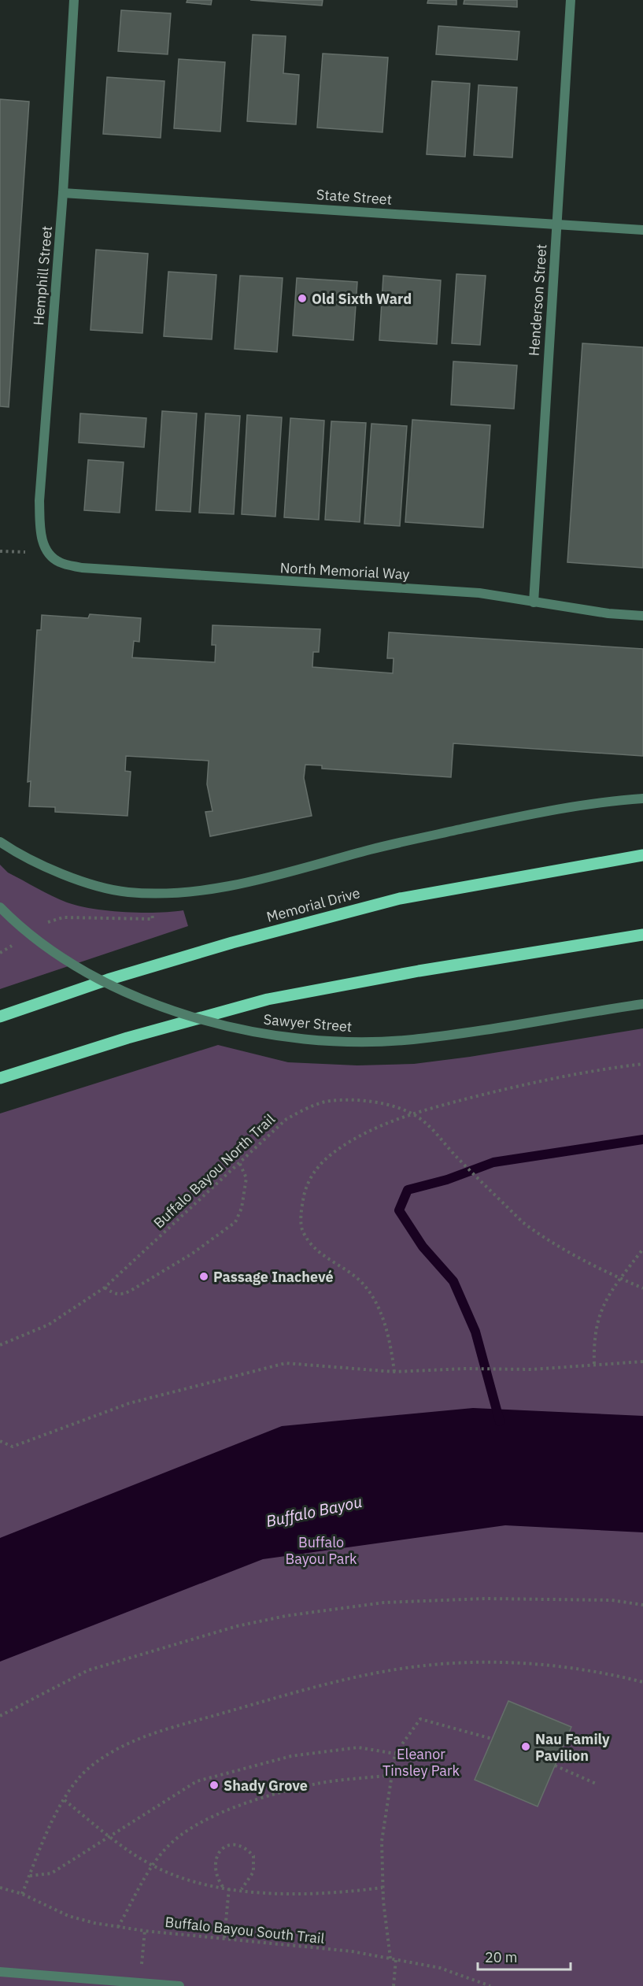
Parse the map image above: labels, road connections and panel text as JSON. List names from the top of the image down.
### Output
{
  "streets": {
    "main road": ["Memorial Drive"],
    "street": [
      "State Street",
      "Hemphill Street",
      "Henderson Street",
      "North Memorial Way",
      "Sawyer Street"
    ],
    "path": ["Buffalo Bayou North Trail", "Buffalo Bayou South Trail"]
  },
  "crossings": [
    ["State Street", "Hemphill Street"],
    ["State Street", "Henderson Street"],
    ["Hemphill Street", "North Memorial Way"],
    ["Henderson Street", "North Memorial Way"]
  ],
  "water": ["Buffalo Bayou"],
  "parks": ["Buffalo Bayou Park", "Eleanor Tinsley Park"],
  "places": [
    "Old Sixth Ward",
    "Passage Inachevé",
    "Nau Family Pavilion",
    "Shady Grove"
  ],
  "scale_bar": "20 m"
}
